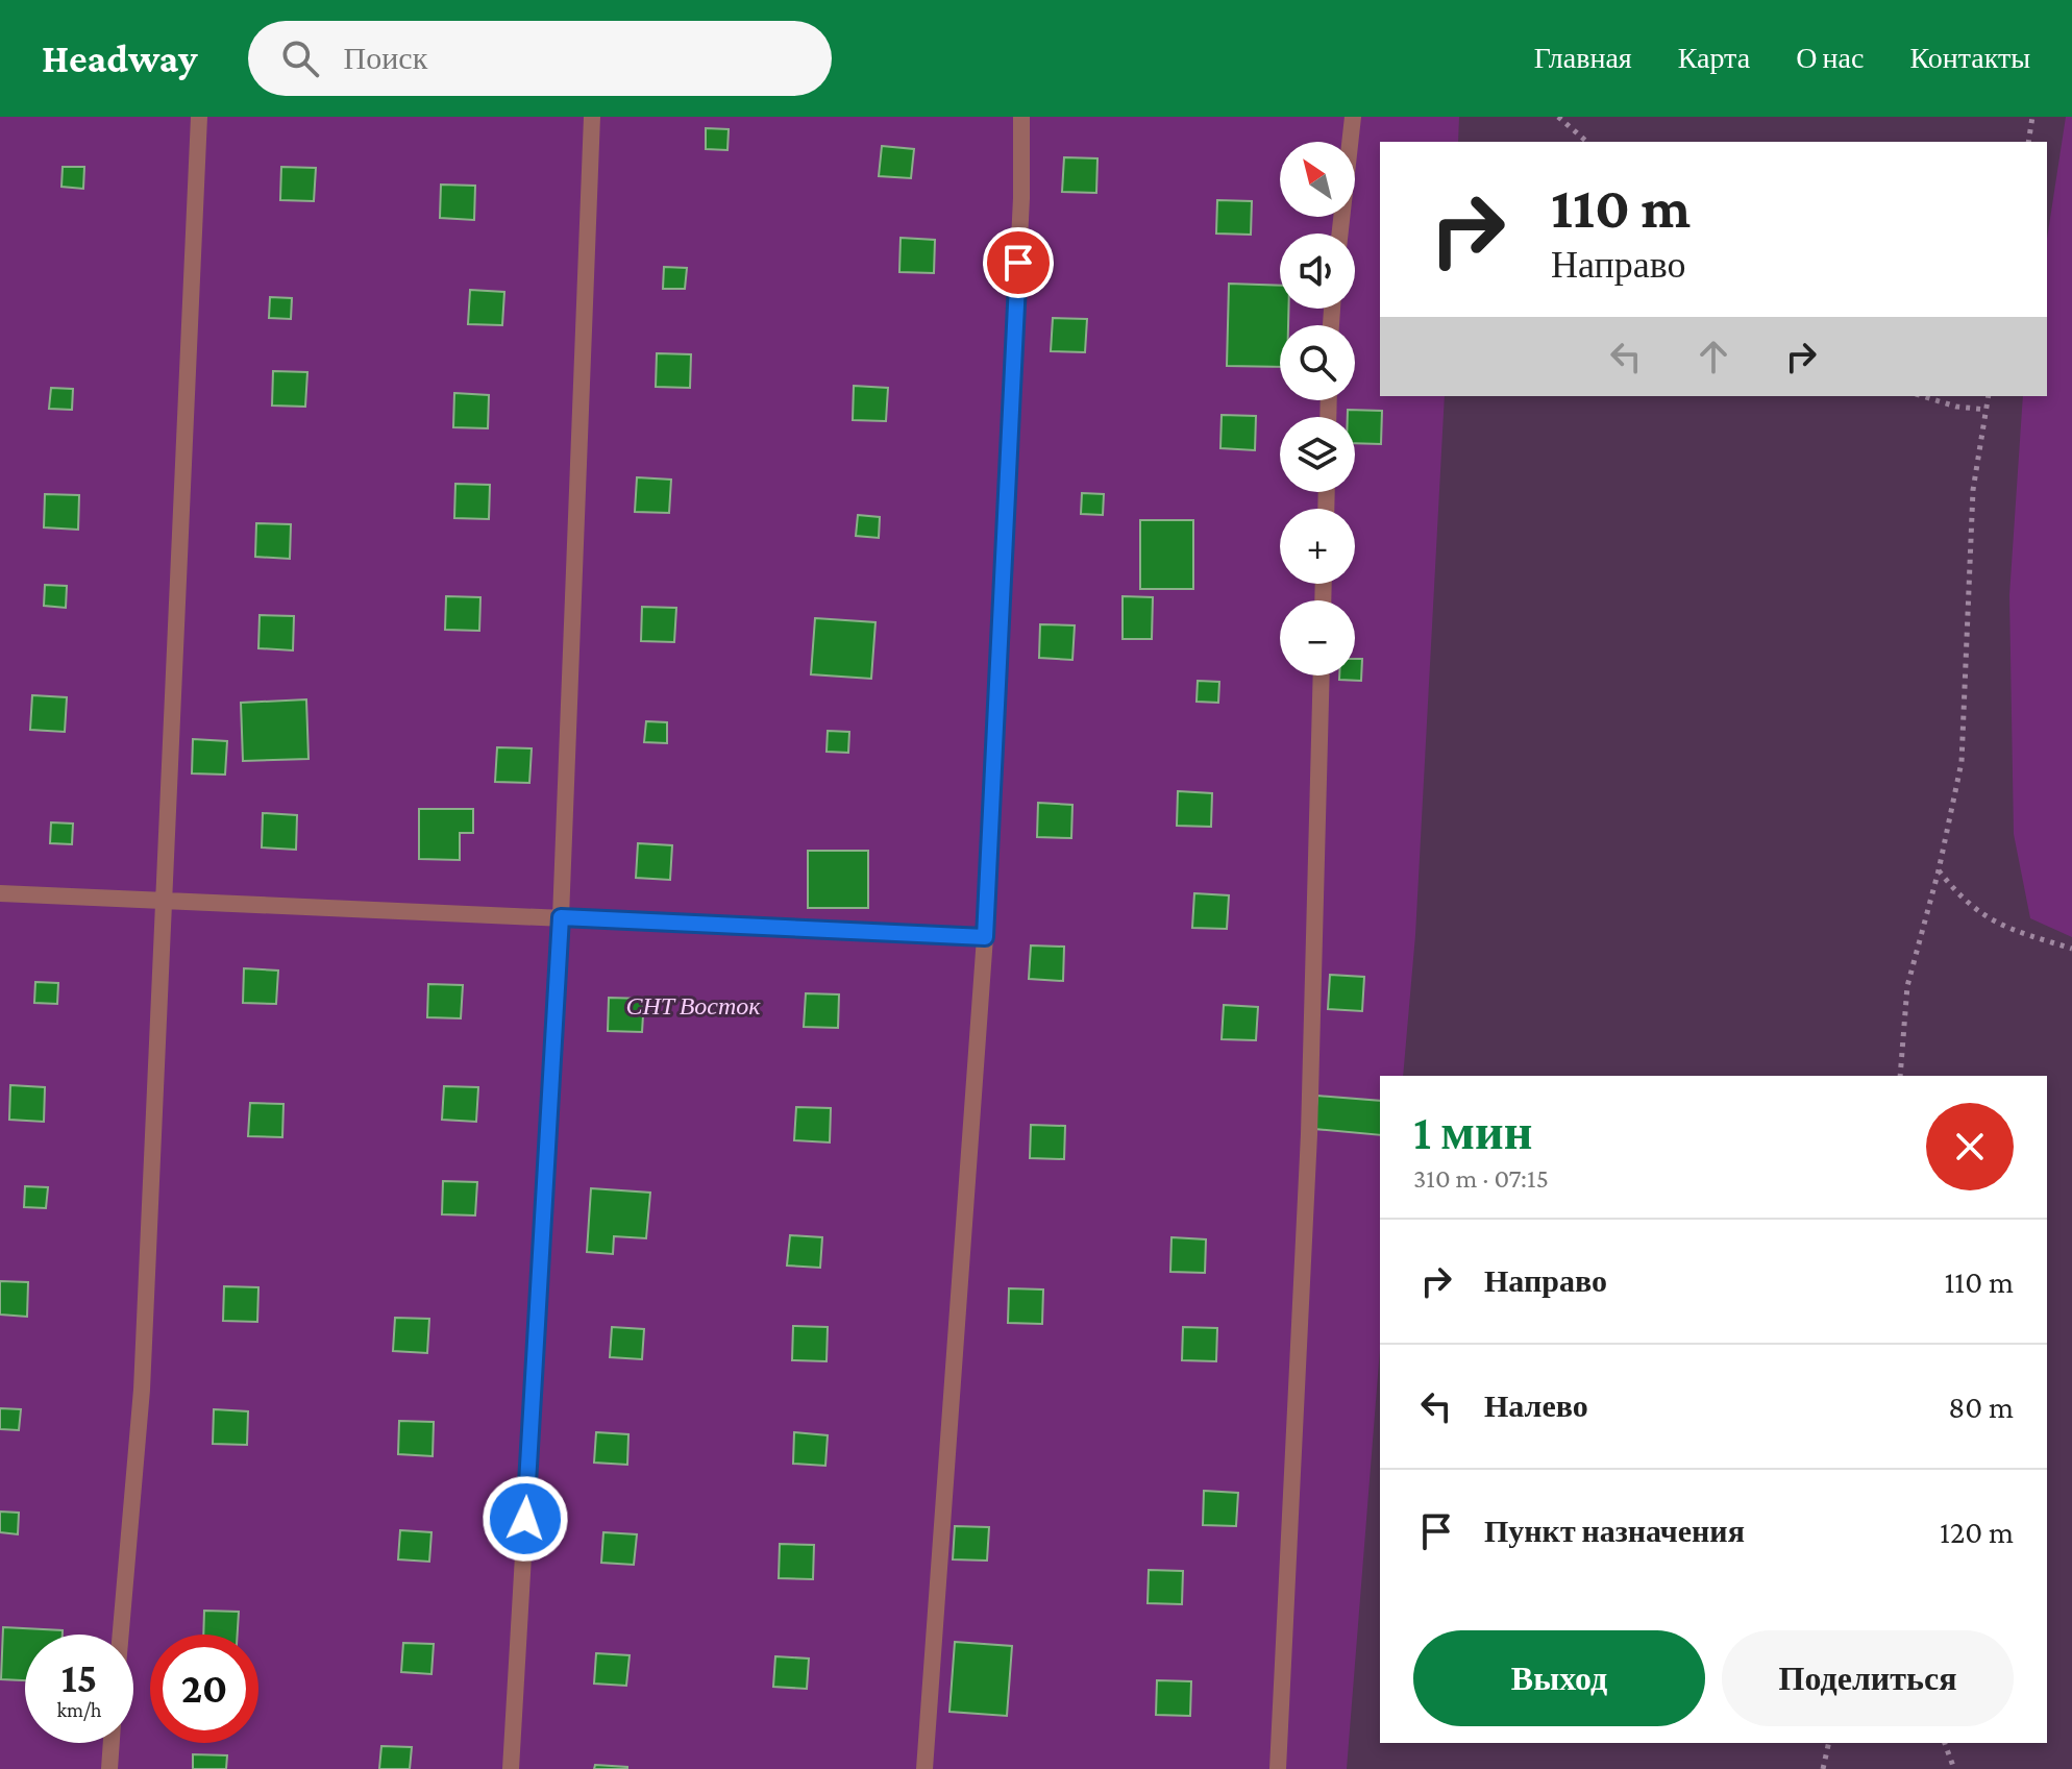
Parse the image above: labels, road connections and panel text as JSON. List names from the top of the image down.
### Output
{
  "parks": ["СНТ Восток"],
  "north": "top left",
  "page": {
    "header": "Headway",
    "search": "Поиск",
    "nav": [
      "Главная",
      "Карта",
      "О нас",
      "Контакты"
    ],
    "map_buttons": ["+", "−"],
    "turn": ["110 m", "Направо"],
    "heading": ["1 мин", "310 m · 07:15"],
    "list": [
      {
        "name": "Направо",
        "value": "110 m"
      },
      {
        "name": "Налево",
        "value": "80 m"
      },
      {
        "name": "Пункт назначения",
        "value": "120 m"
      }
    ],
    "buttons": ["Выход", "Поделиться"],
    "speed": "15 km/h",
    "limit": "20"
  }
}
